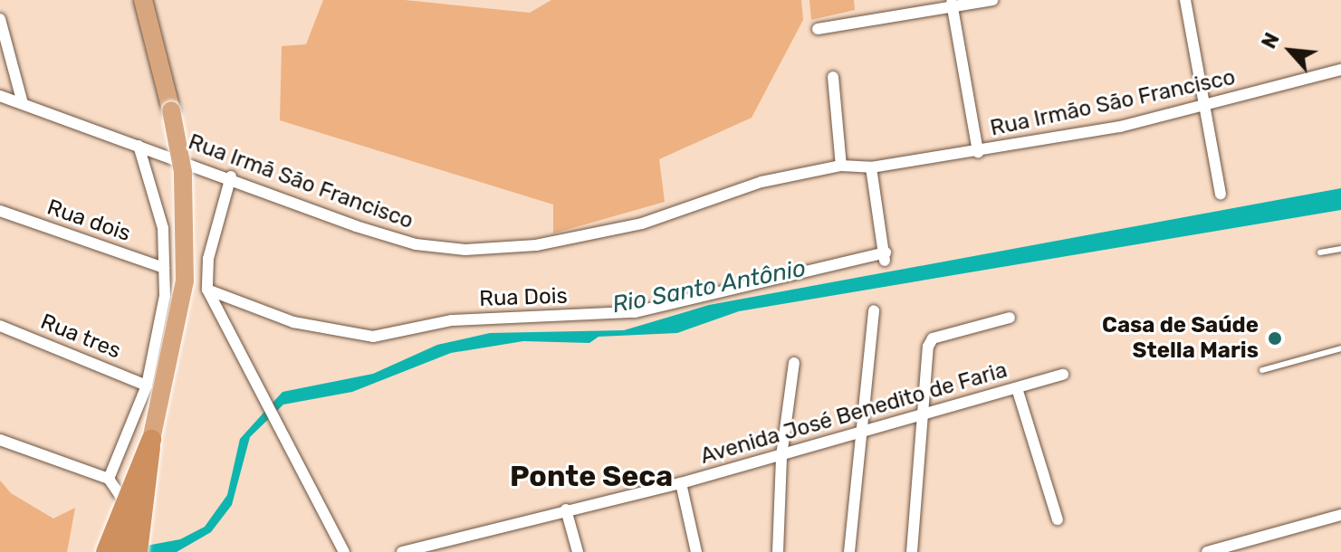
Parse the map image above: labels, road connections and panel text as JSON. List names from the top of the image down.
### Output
{
  "streets": {
    "street": [
      "Rua Irmão São Francisco",
      "Rua Irmã São Francisco",
      "Rua dois",
      "Rua Dois",
      "Rua tres",
      "Avenida José Benedito de Faria"
    ]
  },
  "crossings": [
    ["Rua Irmão São Francisco", "Rua Irmã São Francisco"],
    ["Rua Irmã São Francisco", "Rua Dois"]
  ],
  "districts": ["Ponte Seca"],
  "water": ["Rio Santo Antônio"],
  "places": ["Casa de Saúde Stella Maris"],
  "north": "top left"
}
